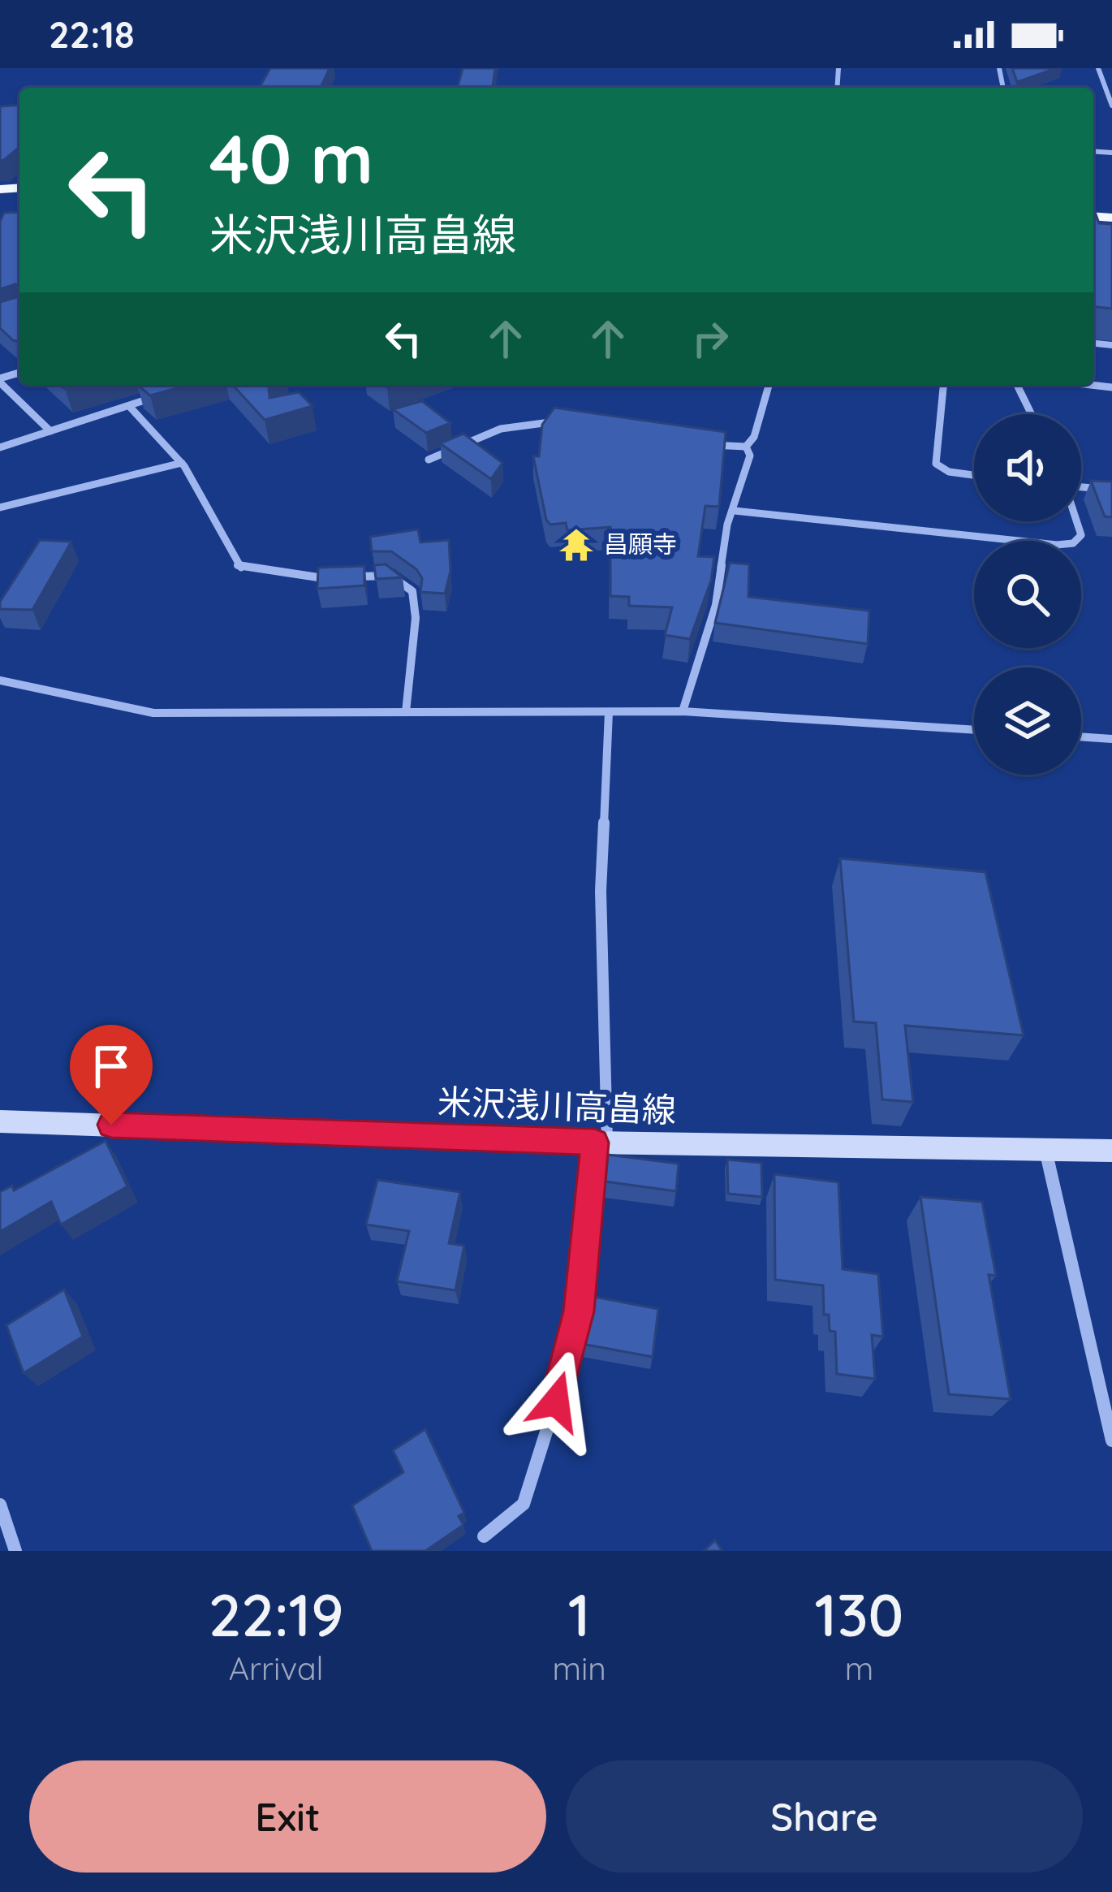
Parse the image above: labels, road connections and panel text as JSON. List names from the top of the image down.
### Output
{
  "streets": {
    "main road": ["米沢浅川高畠線"]
  },
  "places": {
    "temple": ["昌願寺"]
  },
  "page": {
    "status": "22:18",
    "turn": ["40 m", "米沢浅川高畠線"],
    "eta": [
      "22:19",
      "Arrival",
      "1",
      "min",
      "130",
      "m"
    ],
    "buttons": ["Exit", "Share"]
  }
}
